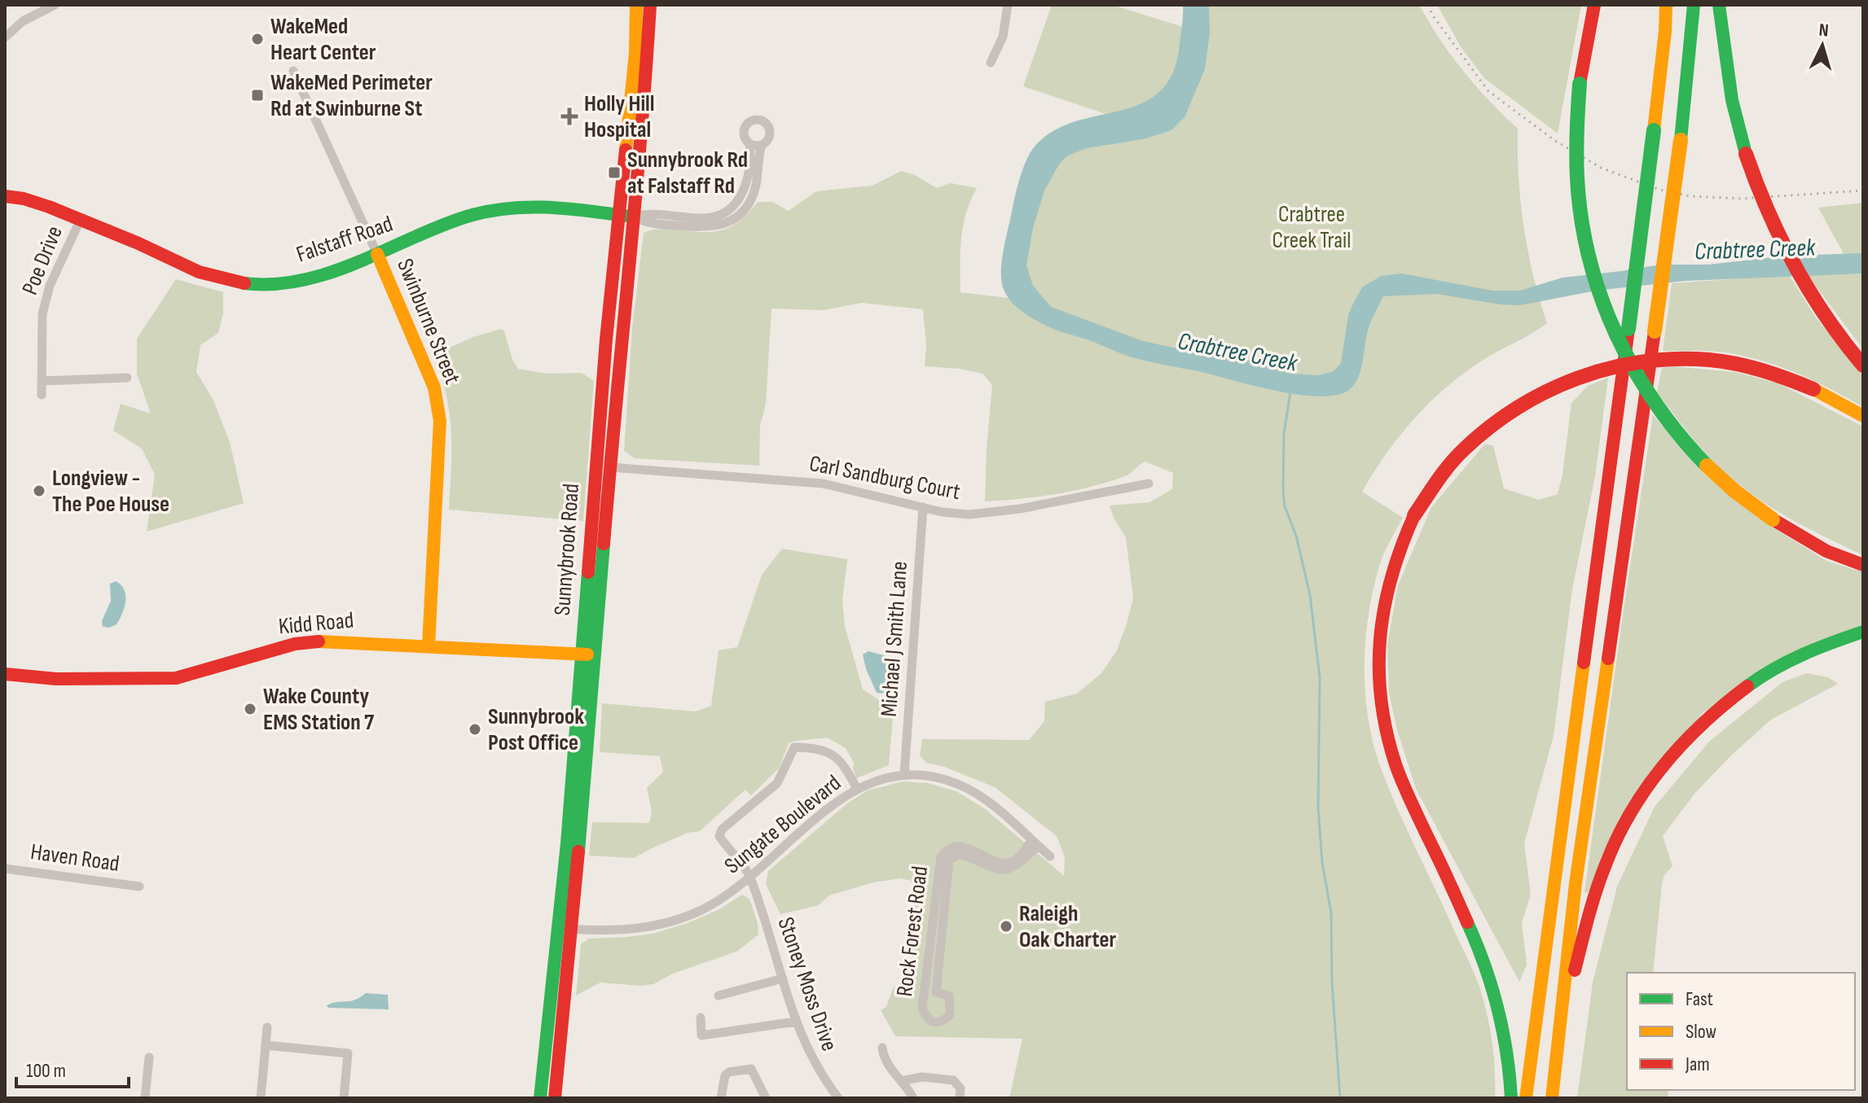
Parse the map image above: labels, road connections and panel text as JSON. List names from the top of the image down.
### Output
{
  "streets": {
    "main road": [
      "Falstaff Road",
      "Swinburne Street",
      "Sunnybrook Road",
      "Kidd Road"
    ],
    "street": [
      "Poe Drive",
      "Carl Sandburg Court",
      "Michael J Smith Lane",
      "Sungate Boulevard",
      "Haven Road",
      "Rock Forest Road",
      "Stoney Moss Drive"
    ]
  },
  "crossings": [
    ["Falstaff Road", "Poe Drive"],
    ["Falstaff Road", "Swinburne Street"],
    ["Falstaff Road", "Sunnybrook Road"],
    ["Swinburne Street", "Kidd Road"],
    ["Carl Sandburg Court", "Sunnybrook Road"],
    ["Carl Sandburg Court", "Michael J Smith Lane"],
    ["Sunnybrook Road", "Kidd Road"],
    ["Sunnybrook Road", "Sungate Boulevard"],
    ["Michael J Smith Lane", "Sungate Boulevard"],
    ["Sungate Boulevard", "Rock Forest Road"],
    ["Sungate Boulevard", "Stoney Moss Drive"]
  ],
  "water": ["Crabtree Creek"],
  "parks": ["Crabtree Creek Trail"],
  "places": {
    "other": [
      "WakeMed Heart Center",
      "Longview - The Poe House",
      "Wake County EMS Station 7",
      "Sunnybrook Post Office",
      "Raleigh Oak Charter"
    ],
    "transit": ["WakeMed Perimeter Rd at Swinburne St", "Sunnybrook Rd at Falstaff Rd"],
    "health": ["Holly Hill Hospital"]
  },
  "legend": ["Fast", "Slow", "Jam"],
  "scale_bar": "100 m",
  "north": "top"
}
